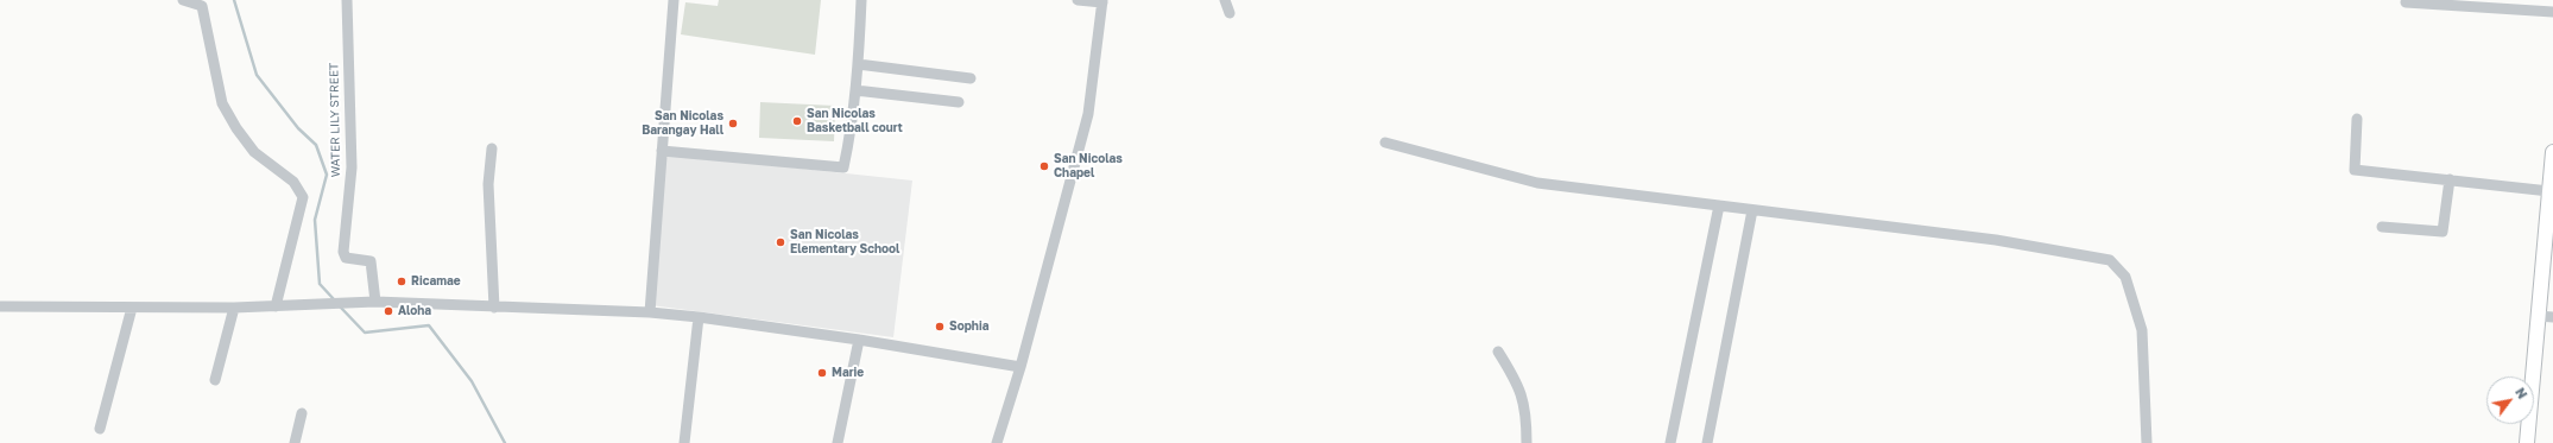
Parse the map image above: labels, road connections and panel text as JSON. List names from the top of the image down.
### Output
{
  "streets": {
    "street": ["WATER LILY STREET"]
  },
  "places": [
    "San Nicolas Basketball court",
    "San Nicolas Barangay Hall",
    "San Nicolas Chapel",
    "San Nicolas Elementary School",
    "Ricamae",
    "Aloha",
    "Sophia",
    "Marie"
  ],
  "north": "top right"
}
